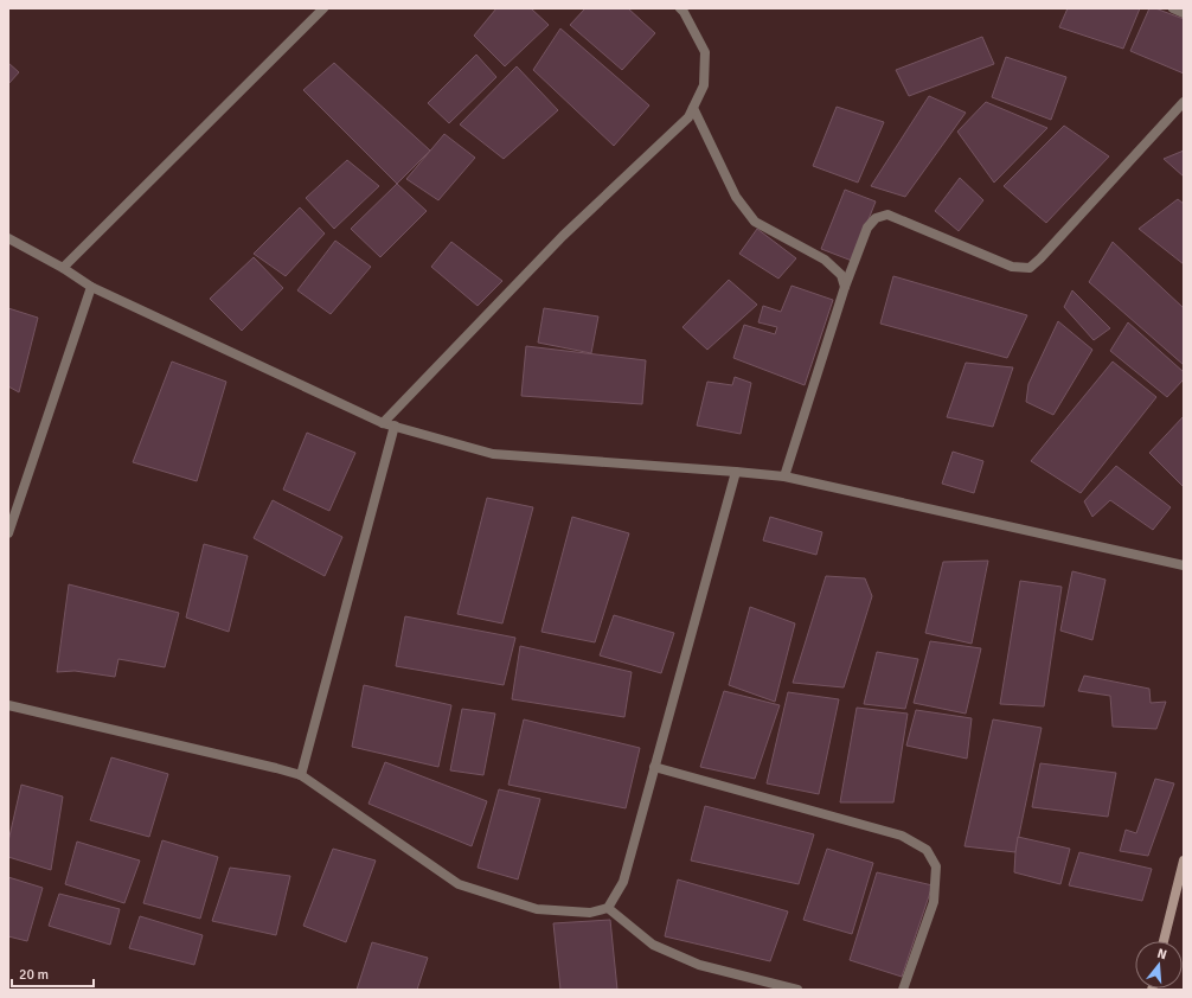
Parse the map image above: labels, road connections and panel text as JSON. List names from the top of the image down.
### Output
{
  "scale_bar": "20 m",
  "north": "top"
}
